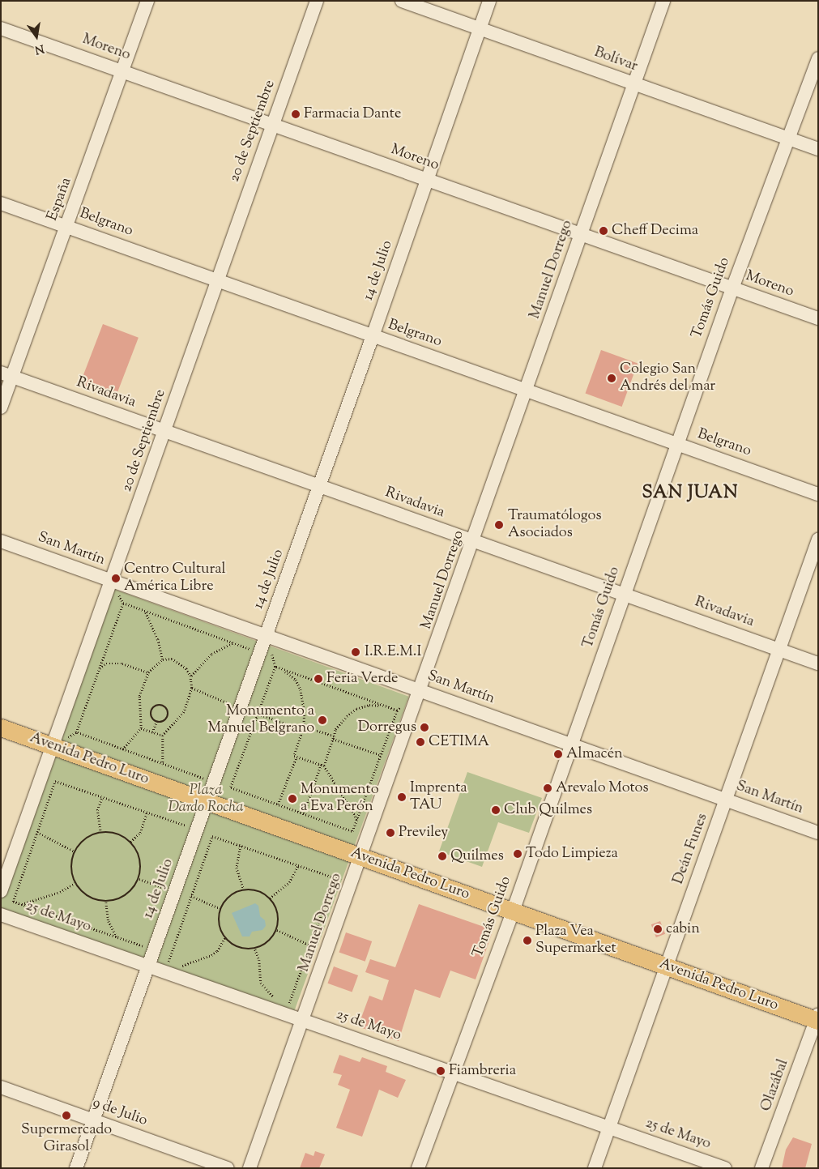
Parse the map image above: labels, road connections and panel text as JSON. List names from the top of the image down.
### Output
{
  "streets": {
    "main road": ["Avenida Pedro Luro"],
    "street": [
      "Moreno",
      "Bolívar",
      "20 de Septiembre",
      "España",
      "Belgrano",
      "Manuel Dorrego",
      "14 de Julio",
      "Tomás Guido",
      "Rivadavia",
      "San Martín",
      "Deán Funes",
      "25 de Mayo",
      "Olazábal",
      "9 de Julio"
    ]
  },
  "crossings": [
    ["Moreno", "20 de Septiembre"],
    ["Moreno", "España"],
    ["Moreno", "Manuel Dorrego"],
    ["Moreno", "14 de Julio"],
    ["Moreno", "Tomás Guido"],
    ["Bolívar", "Manuel Dorrego"],
    ["Bolívar", "14 de Julio"],
    ["Bolívar", "Tomás Guido"],
    ["20 de Septiembre", "Belgrano"],
    ["20 de Septiembre", "Rivadavia"],
    ["20 de Septiembre", "San Martín"],
    ["20 de Septiembre", "Avenida Pedro Luro"],
    ["España", "Belgrano"],
    ["España", "Rivadavia"],
    ["Belgrano", "Manuel Dorrego"],
    ["Belgrano", "14 de Julio"],
    ["Belgrano", "Tomás Guido"],
    ["Manuel Dorrego", "Rivadavia"],
    ["Manuel Dorrego", "San Martín"],
    ["Manuel Dorrego", "Avenida Pedro Luro"],
    ["Manuel Dorrego", "25 de Mayo"],
    ["14 de Julio", "Rivadavia"],
    ["14 de Julio", "San Martín"],
    ["14 de Julio", "Avenida Pedro Luro"],
    ["14 de Julio", "25 de Mayo"],
    ["14 de Julio", "9 de Julio"],
    ["Tomás Guido", "Rivadavia"],
    ["Tomás Guido", "San Martín"],
    ["Tomás Guido", "Avenida Pedro Luro"],
    ["Tomás Guido", "25 de Mayo"],
    ["Rivadavia", "Deán Funes"],
    ["San Martín", "Deán Funes"],
    ["Avenida Pedro Luro", "Deán Funes"],
    ["Avenida Pedro Luro", "Olazábal"],
    ["Deán Funes", "25 de Mayo"]
  ],
  "districts": ["SAN JUAN"],
  "parks": ["Plaza Dardo Rocha"],
  "places": [
    "Farmacia Dante",
    "Cheff Decima",
    "Colegio San Andrés del mar",
    "Traumatólogos Asociados",
    "Centro Cultural América Libre",
    "I.R.E.M.I",
    "Feria Verde",
    "Monumento a Manuel Belgrano",
    "Dorregus",
    "CETIMA",
    "Almacén",
    "Arevalo Motos",
    "Imprenta TAU",
    "Monumento a Eva Perón",
    "Club Quilmes",
    "Previley",
    "Todo Limpieza",
    "Quilmes",
    "cabin",
    "Plaza Vea Supermarket",
    "Fiambreria",
    "Supermercado Girasol"
  ],
  "north": "bottom"
}
